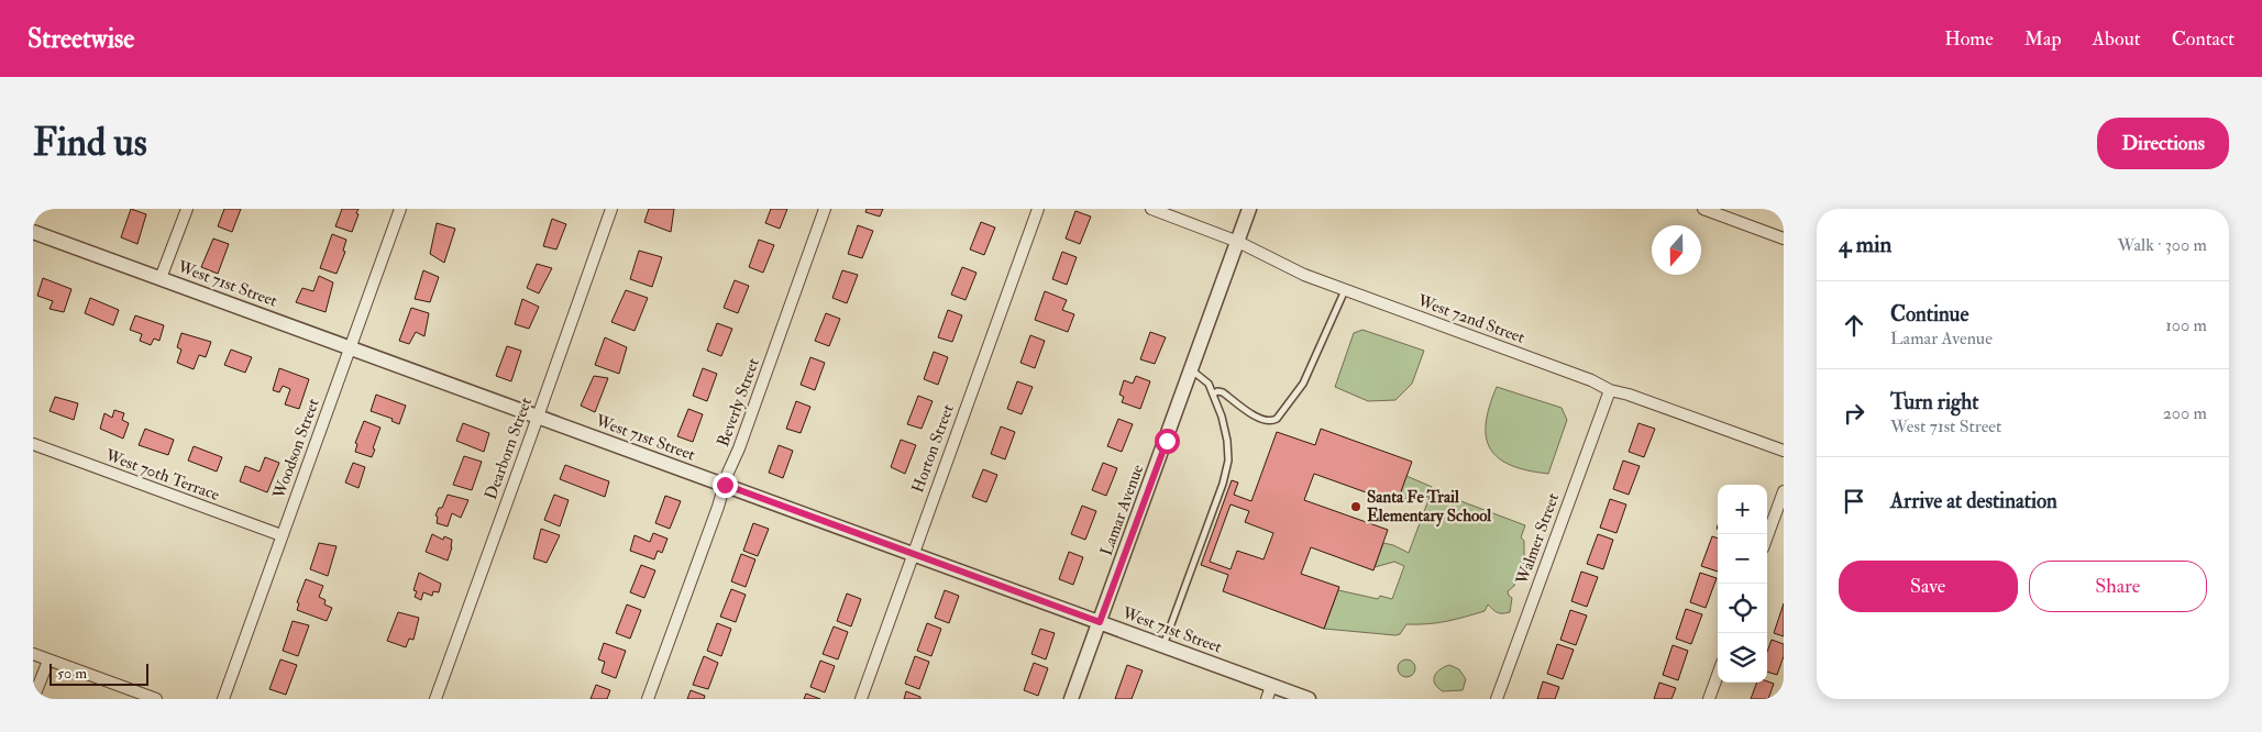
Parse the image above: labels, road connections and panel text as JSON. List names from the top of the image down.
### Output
{
  "streets": {
    "street": [
      "West 71st Street",
      "West 72nd Street",
      "Beverly Street",
      "Woodson Street",
      "Dearborn Street",
      "Horton Street",
      "West 70th Terrace",
      "Lamar Avenue",
      "Walmer Street"
    ]
  },
  "crossings": [
    ["West 71st Street", "Beverly Street"],
    ["West 71st Street", "Woodson Street"],
    ["West 71st Street", "Dearborn Street"],
    ["West 71st Street", "Horton Street"],
    ["West 71st Street", "Lamar Avenue"],
    ["West 72nd Street", "Lamar Avenue"],
    ["West 72nd Street", "Walmer Street"],
    ["Woodson Street", "West 70th Terrace"]
  ],
  "places": ["Santa Fe Trail Elementary School"],
  "scale_bar": "50 m",
  "north": "bottom",
  "page": {
    "header": "Streetwise",
    "nav": [
      "Home",
      "Map",
      "About",
      "Contact"
    ],
    "buttons": [
      "Directions",
      ["Save", "Share"]
    ],
    "title": "Find us",
    "heading": ["4 min", "Walk · 300 m"],
    "list": [
      ["Continue", "Lamar Avenue", "100 m"],
      ["Turn right", "West 71st Street", "200 m"],
      "Arrive at destination"
    ],
    "map_buttons": ["+", "−"],
    "scale": "50 m"
  }
}
